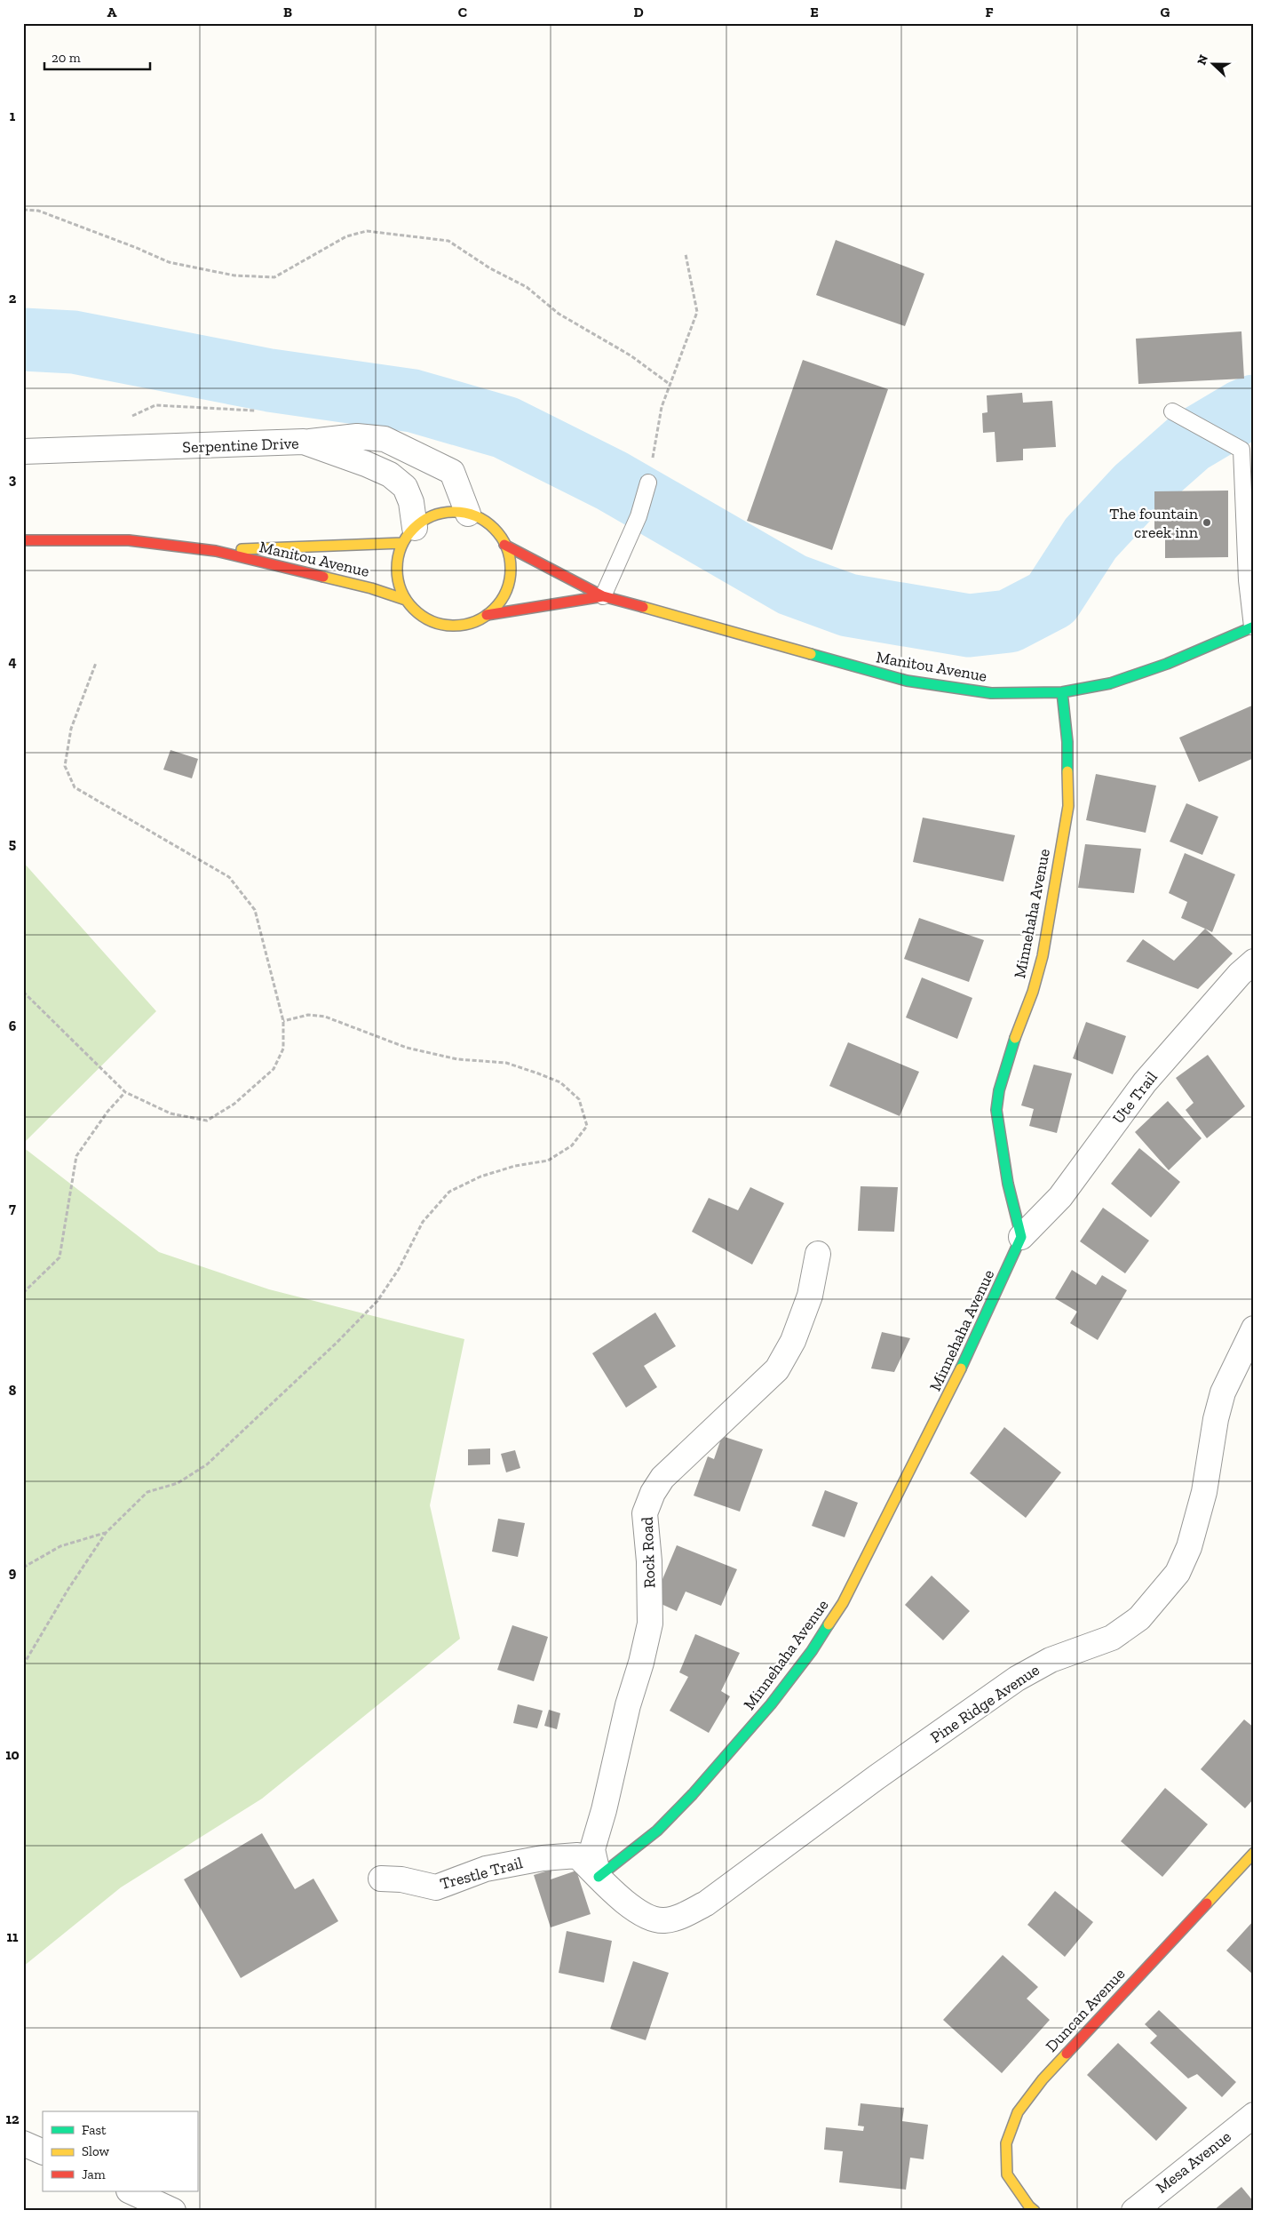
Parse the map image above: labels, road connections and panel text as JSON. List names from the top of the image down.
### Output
{
  "streets": {
    "main road": ["Manitou Avenue", "Minnehaha Avenue", "Duncan Avenue"],
    "street": [
      "Serpentine Drive",
      "Ute Trail",
      "Rock Road",
      "Pine Ridge Avenue",
      "Trestle Trail",
      "Mesa Avenue"
    ]
  },
  "crossings": [
    ["Serpentine Drive", "Manitou Avenue"],
    ["Manitou Avenue", "Minnehaha Avenue"],
    ["Minnehaha Avenue", "Ute Trail"],
    ["Minnehaha Avenue", "Rock Road"],
    ["Minnehaha Avenue", "Pine Ridge Avenue"],
    ["Minnehaha Avenue", "Trestle Trail"],
    ["Rock Road", "Pine Ridge Avenue"],
    ["Rock Road", "Trestle Trail"],
    ["Pine Ridge Avenue", "Trestle Trail"]
  ],
  "places": ["The fountain creek inn"],
  "legend": ["Fast", "Slow", "Jam"],
  "scale_bar": "20 m",
  "north": "left",
  "grid": {
    "columns": [
      "A",
      "B",
      "C",
      "D",
      "E",
      "F",
      "G"
    ],
    "rows": [
      "1",
      "2",
      "3",
      "4",
      "5",
      "6",
      "7",
      "8",
      "9",
      "10",
      "11",
      "12"
    ]
  }
}
